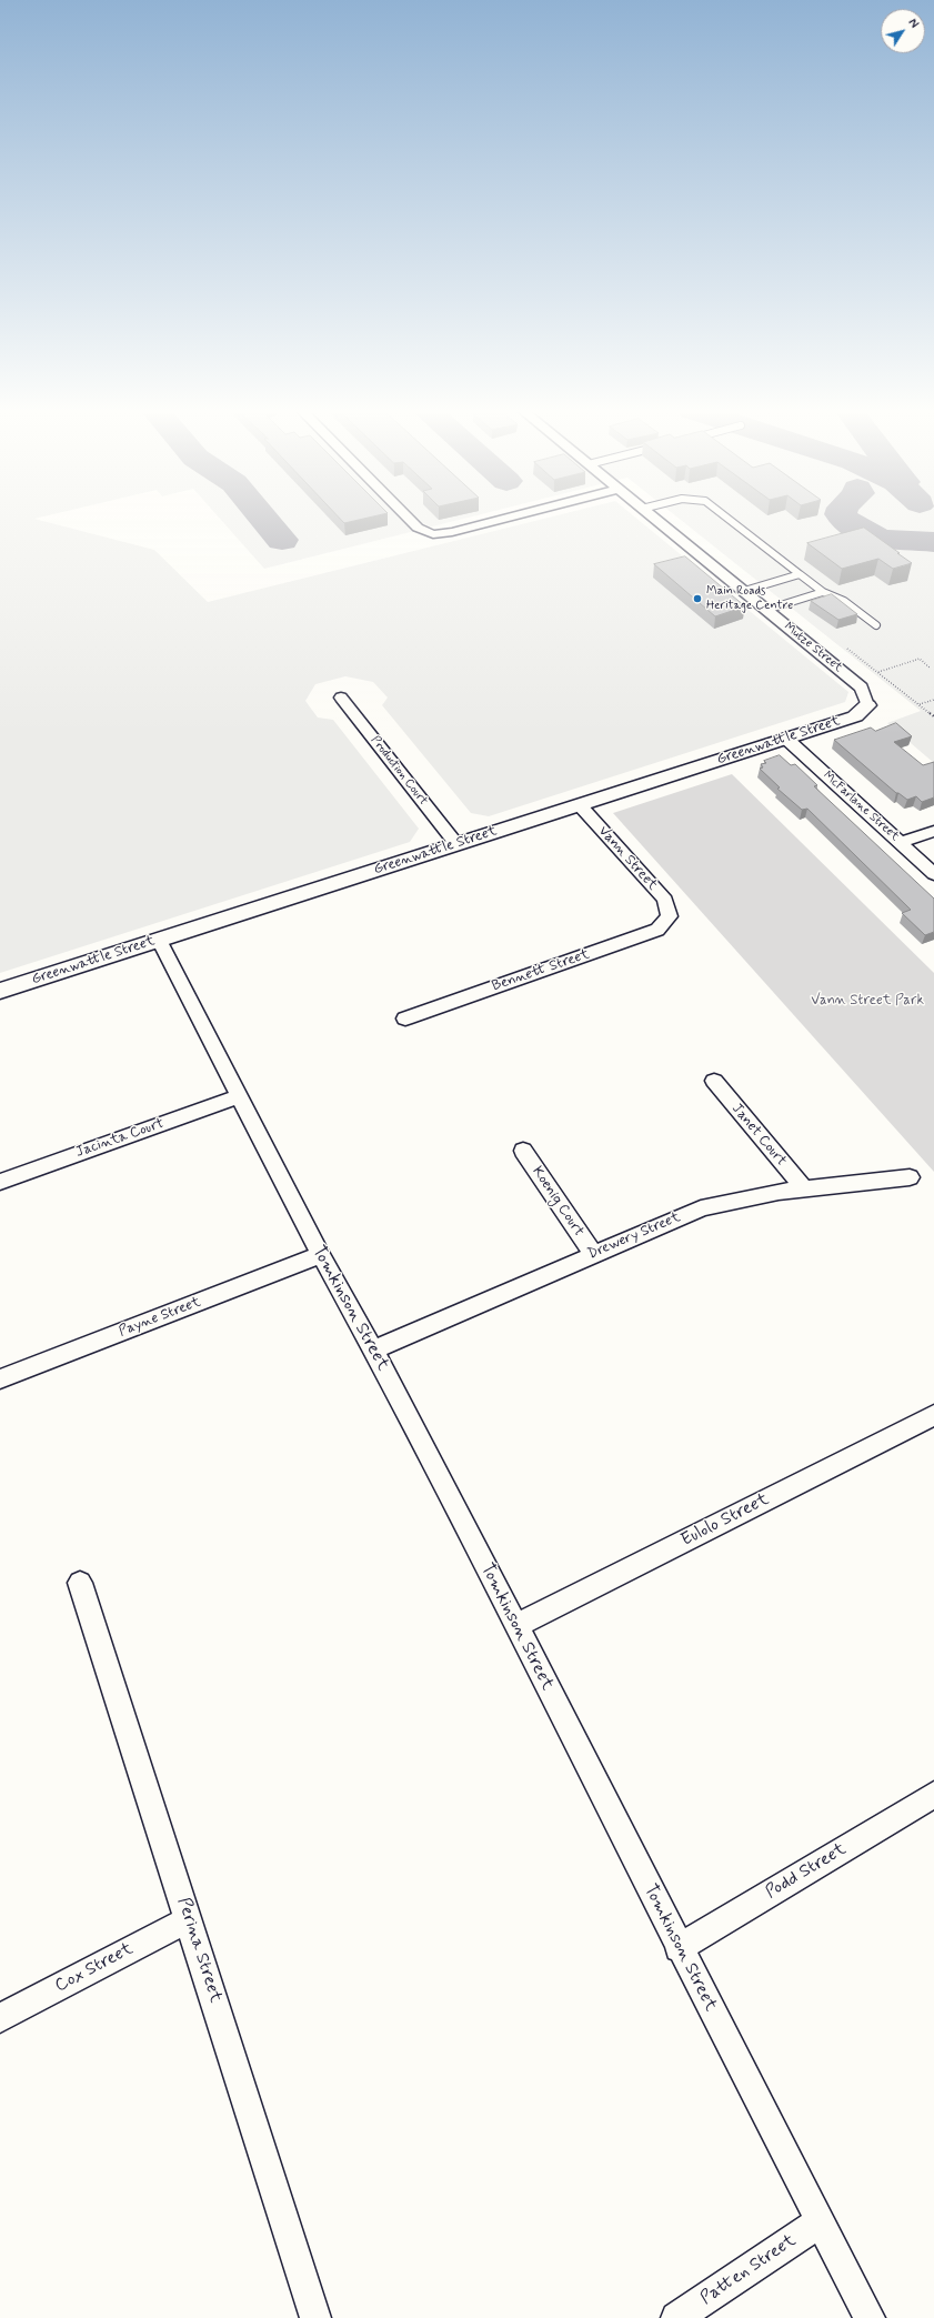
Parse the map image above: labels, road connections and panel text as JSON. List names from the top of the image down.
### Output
{
  "streets": {
    "street": [
      "Mutze Street",
      "Greenwattle Street",
      "Production Court",
      "McFarlane Street",
      "Vann Street",
      "Bennett Street",
      "Janet Court",
      "Jacinta Court",
      "Koenig Court",
      "Drewery Street",
      "Tomkinson Street",
      "Payne Street",
      "Eulolo Street",
      "Podd Street",
      "Perina Street",
      "Cox Street",
      "Patten Street"
    ]
  },
  "crossings": [
    ["Mutze Street", "Greenwattle Street"],
    ["Greenwattle Street", "Production Court"],
    ["Greenwattle Street", "McFarlane Street"],
    ["Greenwattle Street", "Vann Street"],
    ["Greenwattle Street", "Tomkinson Street"],
    ["Vann Street", "Bennett Street"],
    ["Janet Court", "Drewery Street"],
    ["Jacinta Court", "Tomkinson Street"],
    ["Koenig Court", "Drewery Street"],
    ["Drewery Street", "Tomkinson Street"],
    ["Tomkinson Street", "Payne Street"],
    ["Tomkinson Street", "Eulolo Street"],
    ["Tomkinson Street", "Podd Street"],
    ["Tomkinson Street", "Patten Street"],
    ["Perina Street", "Cox Street"]
  ],
  "parks": ["Vann Street Park"],
  "places": ["Main Roads Heritage Centre"],
  "north": "top right"
}
